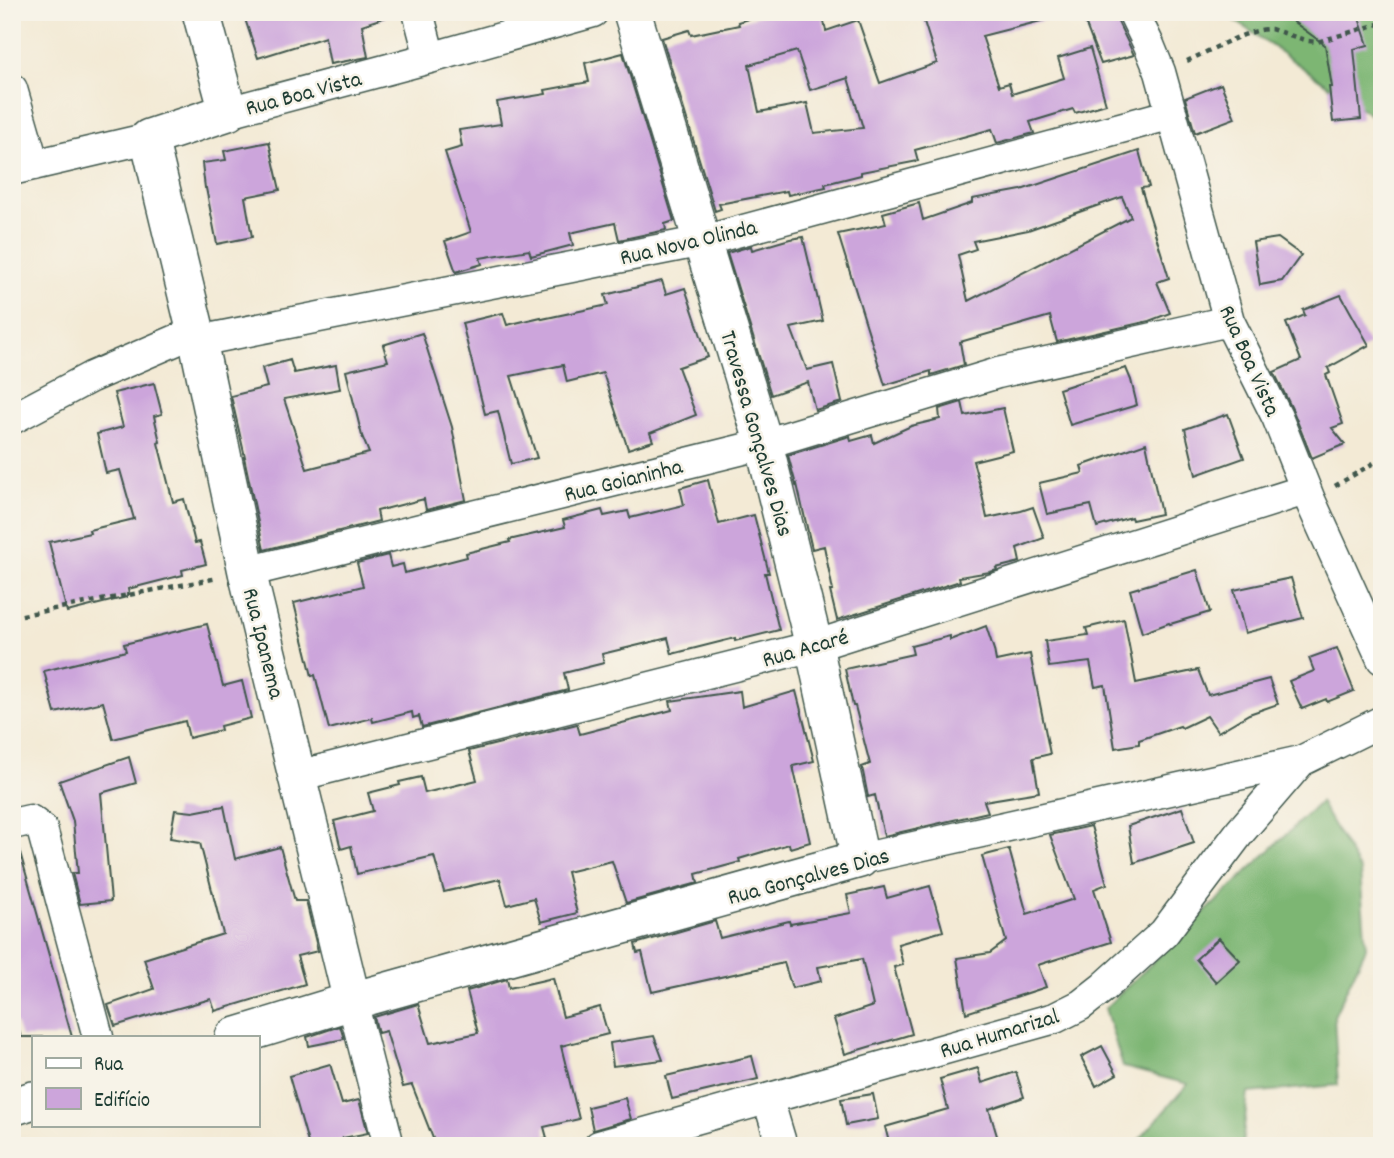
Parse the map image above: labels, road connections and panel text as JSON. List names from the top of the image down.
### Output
{
  "streets": {
    "street": [
      "Rua Boa Vista",
      "Rua Nova Olinda",
      "Travessa Gonçalves Dias",
      "Rua Goianinha",
      "Rua Ipanema",
      "Rua Acaré",
      "Rua Gonçalves Dias",
      "Rua Humarizal"
    ]
  },
  "crossings": [
    ["Rua Boa Vista", "Rua Nova Olinda"],
    ["Rua Boa Vista", "Rua Goianinha"],
    ["Rua Boa Vista", "Rua Ipanema"],
    ["Rua Boa Vista", "Rua Acaré"],
    ["Rua Nova Olinda", "Travessa Gonçalves Dias"],
    ["Rua Nova Olinda", "Rua Ipanema"],
    ["Travessa Gonçalves Dias", "Rua Goianinha"],
    ["Travessa Gonçalves Dias", "Rua Acaré"],
    ["Travessa Gonçalves Dias", "Rua Gonçalves Dias"],
    ["Rua Goianinha", "Rua Ipanema"],
    ["Rua Ipanema", "Rua Acaré"],
    ["Rua Ipanema", "Rua Gonçalves Dias"],
    ["Rua Gonçalves Dias", "Rua Humarizal"]
  ],
  "legend": ["Rua", "Edifício"]
}
